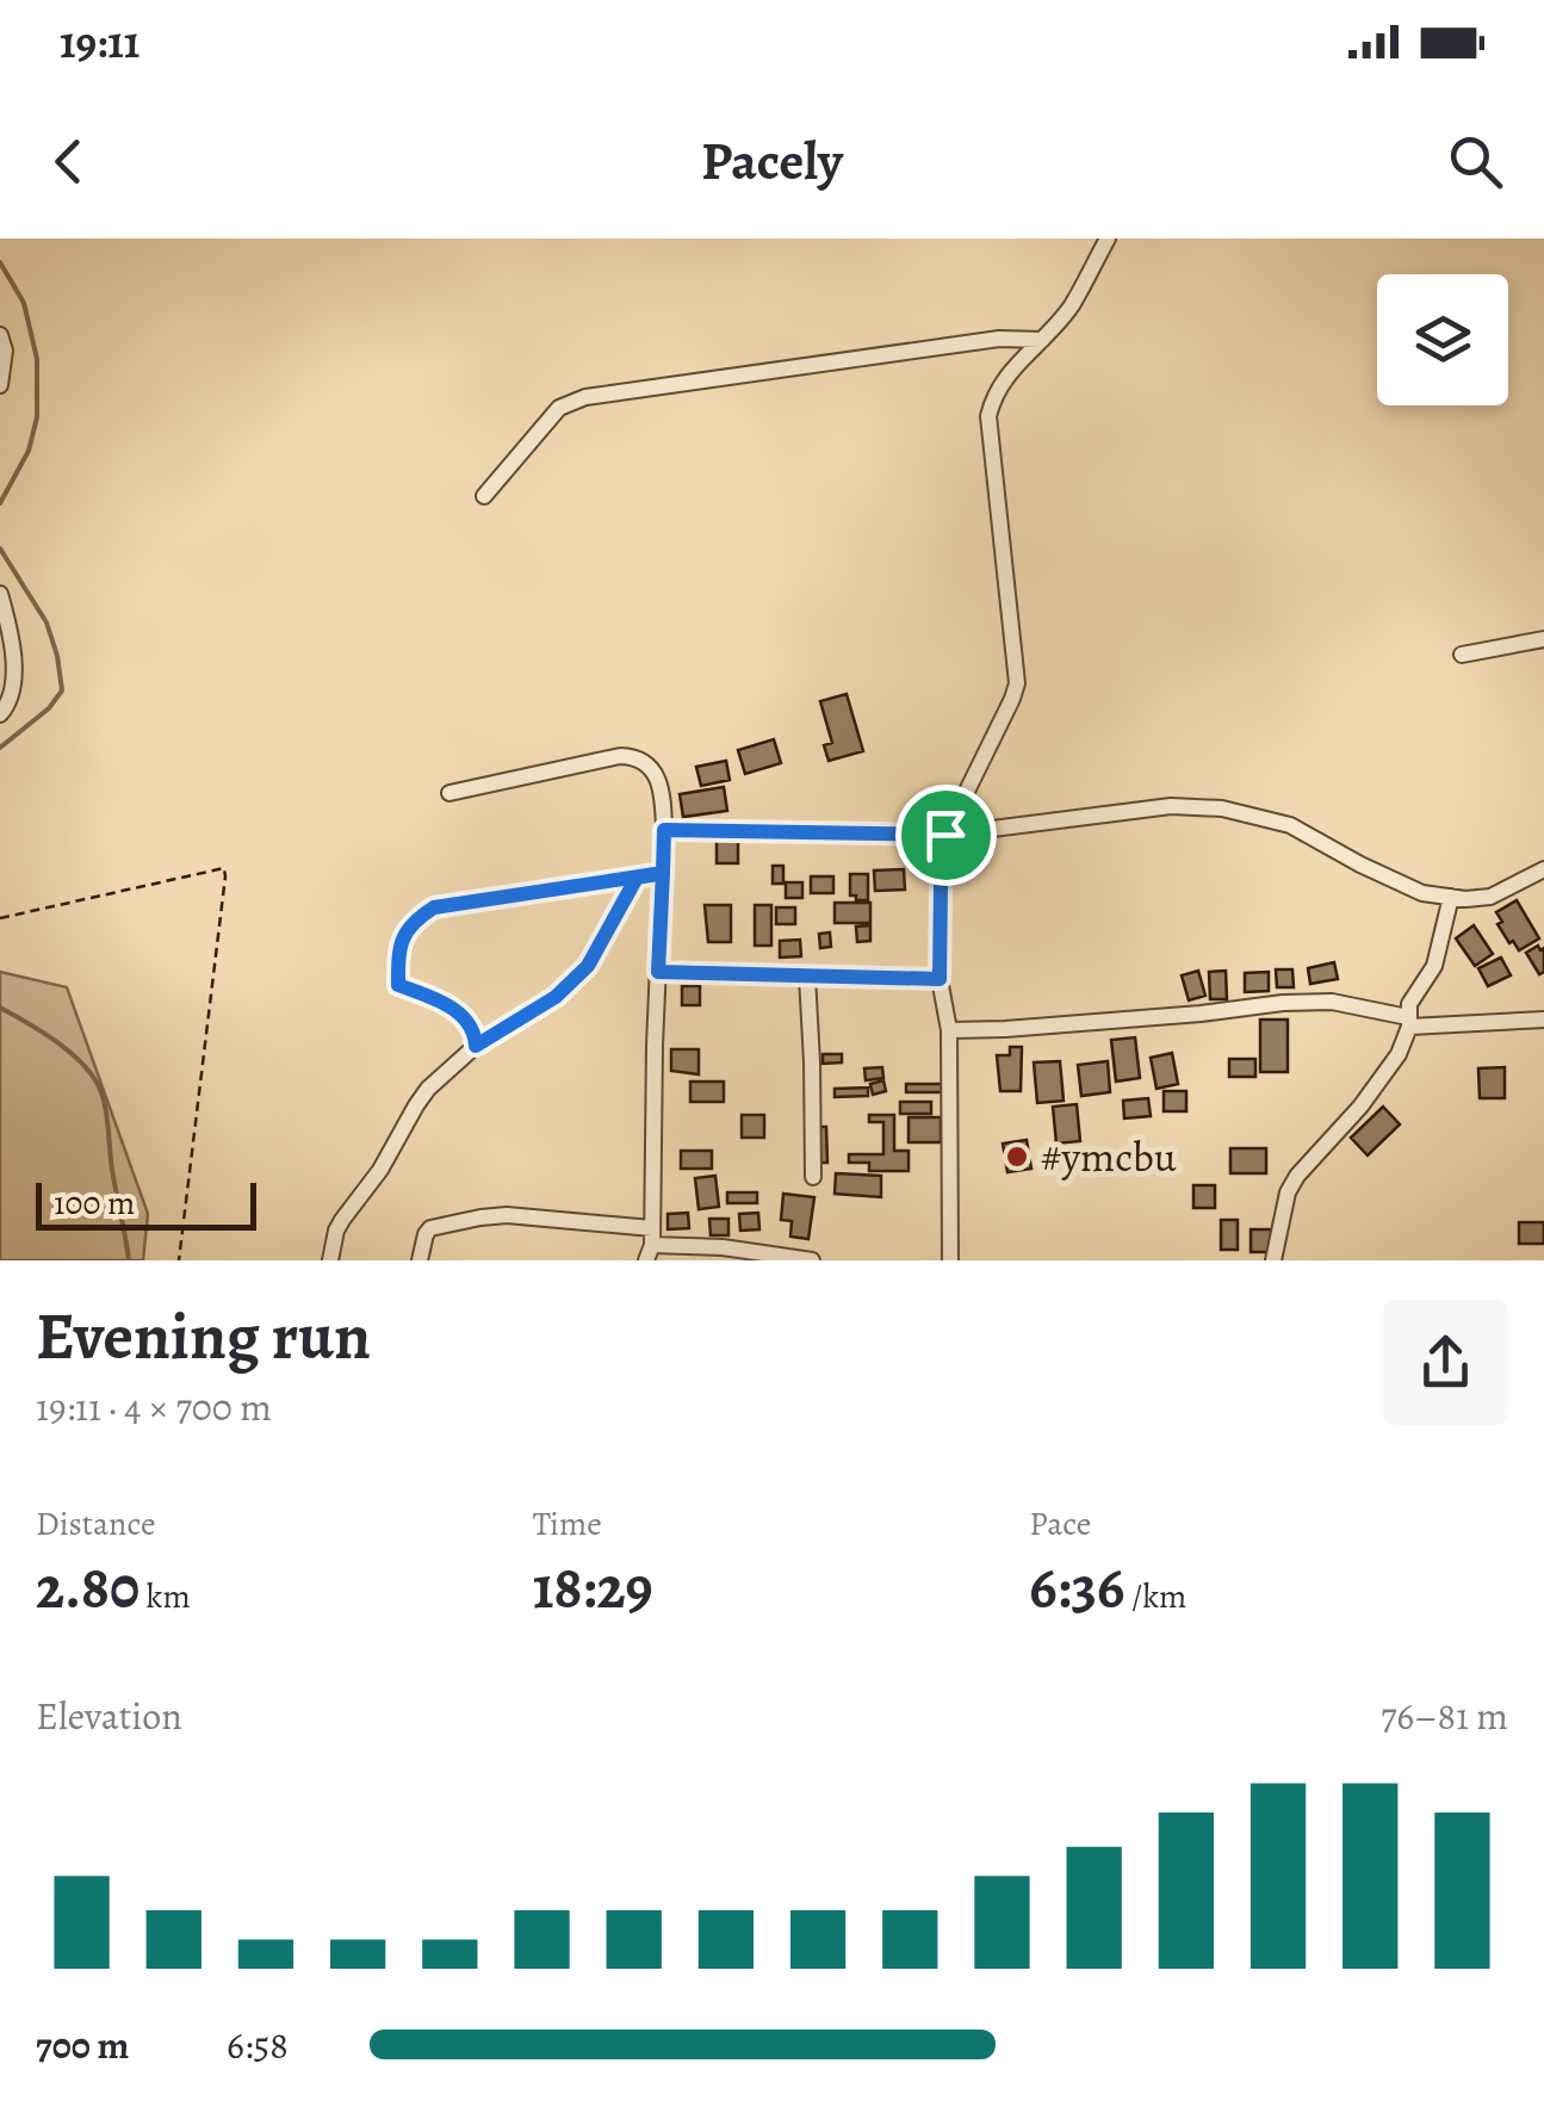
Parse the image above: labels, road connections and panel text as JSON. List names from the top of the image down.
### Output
{
  "places": ["#ymcbu"],
  "scale_bar": "100 m",
  "page": {
    "status": "19:11",
    "header": "Pacely",
    "scale": "100 m",
    "heading": ["Evening run", "19:11 · 4 × 700 m"],
    "stats": [
      ["Distance", "2.80 km"],
      ["Time", "18:29"],
      ["Pace", "6:36 /km"]
    ],
    "chart": ["Elevation", "76–81 m"],
    "list": [
      {
        "name": "700 m",
        "note": "6:58"
      }
    ]
  }
}
